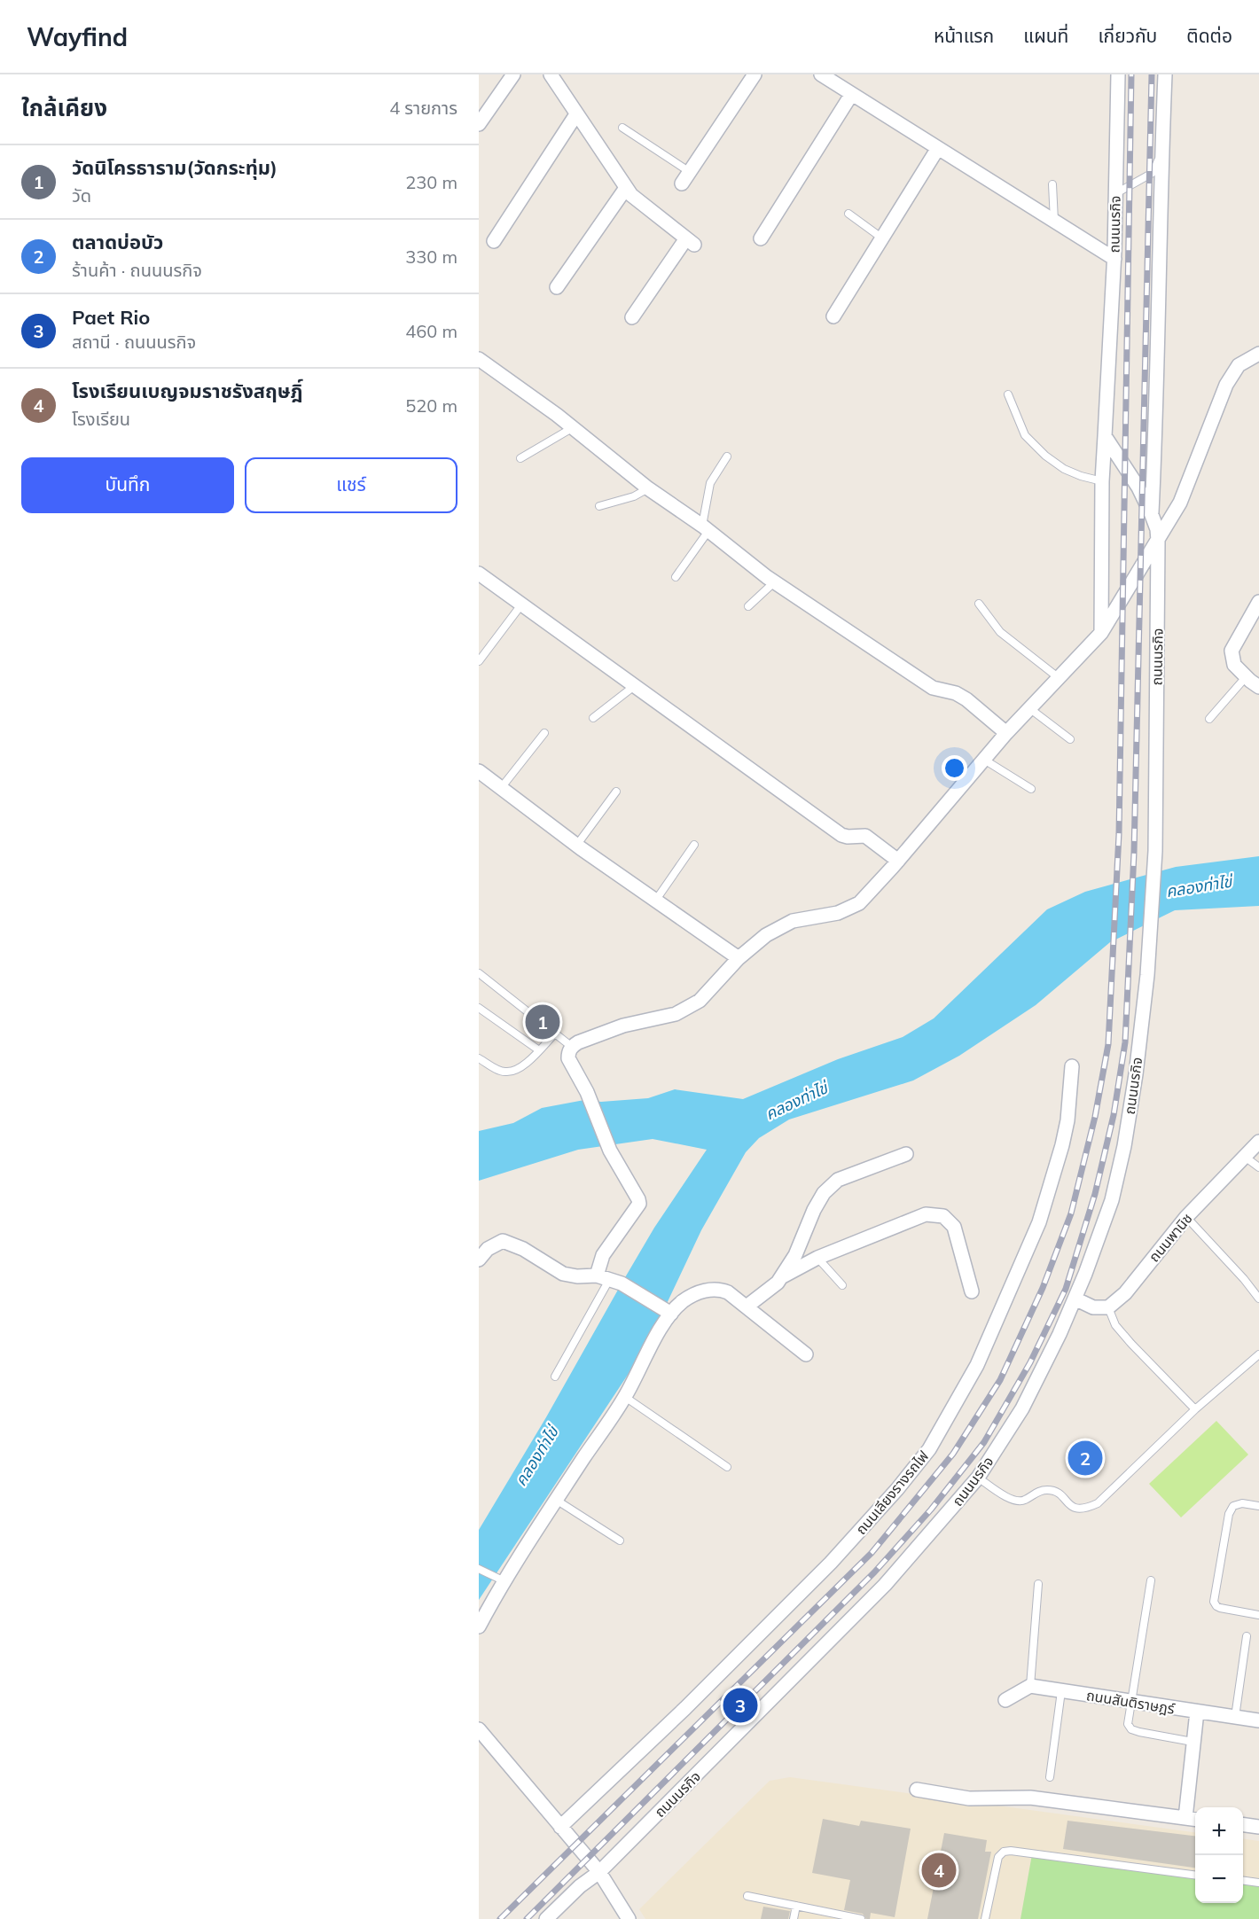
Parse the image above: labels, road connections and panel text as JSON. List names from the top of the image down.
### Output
{
  "streets": {
    "street": [
      "ถนนนรกิจ",
      "ถนนพานิช",
      "ถนนเลียงรางรถไฟ",
      "ถนนสันติราษฎร์"
    ]
  },
  "water": ["คลองท่าไข่"],
  "page": {
    "header": "Wayfind",
    "nav": [
      "หน้าแรก",
      "แผนที่",
      "เกี่ยวกับ",
      "ติดต่อ"
    ],
    "heading": ["ใกล้เคียง", "4 รายการ"],
    "list": [
      {
        "mark": "1",
        "name": "วัดนิโครธาราม(วัดกระทุ่ม)",
        "note": "วัด",
        "value": "230 m"
      },
      {
        "mark": "2",
        "name": "ตลาดบ่อบัว",
        "note": "ร้านค้า · ถนนนรกิจ",
        "value": "330 m"
      },
      {
        "mark": "3",
        "name": "Paet Rio",
        "note": "สถานี · ถนนนรกิจ",
        "value": "460 m"
      },
      {
        "mark": "4",
        "name": "โรงเรียนเบญจมราชรังสฤษฎิ์",
        "note": "โรงเรียน",
        "value": "520 m"
      }
    ],
    "buttons": ["บันทึก", "แชร์"],
    "pins": [
      "1",
      "2",
      "3",
      "4"
    ],
    "map_buttons": ["+", "−"]
  }
}
